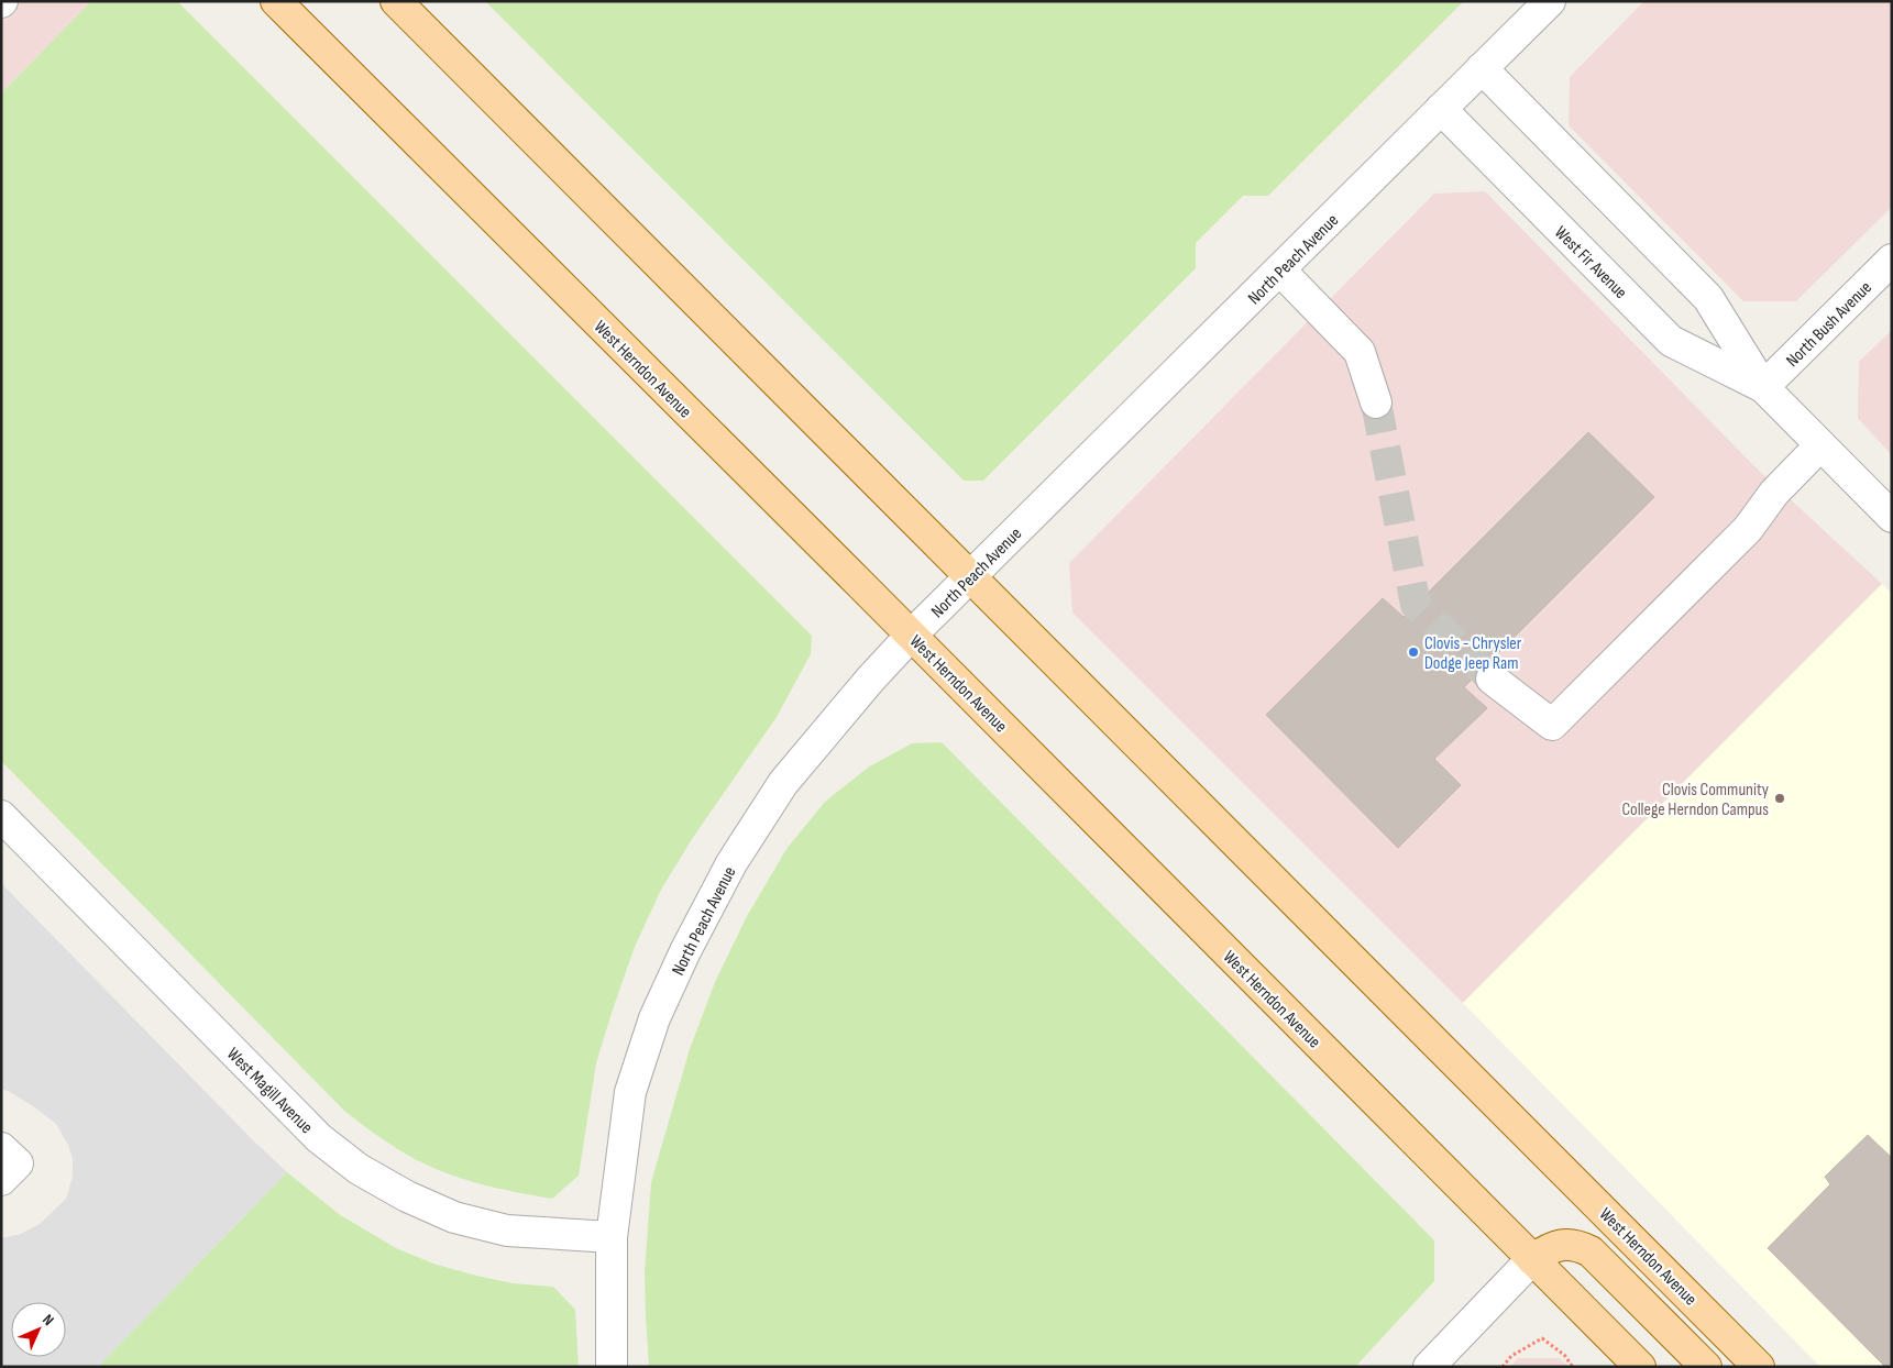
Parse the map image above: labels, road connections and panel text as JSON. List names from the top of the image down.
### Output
{
  "streets": {
    "main road": ["West Herndon Avenue"],
    "street": [
      "North Peach Avenue",
      "West Fir Avenue",
      "North Bush Avenue",
      "West Magill Avenue"
    ]
  },
  "crossings": [
    ["North Peach Avenue", "West Fir Avenue"],
    ["North Peach Avenue", "West Herndon Avenue"],
    ["North Peach Avenue", "West Magill Avenue"],
    ["West Fir Avenue", "North Bush Avenue"]
  ],
  "places": ["Clovis - Chrysler Dodge Jeep Ram", "Clovis Community College Herndon Campus"],
  "north": "top right"
}
